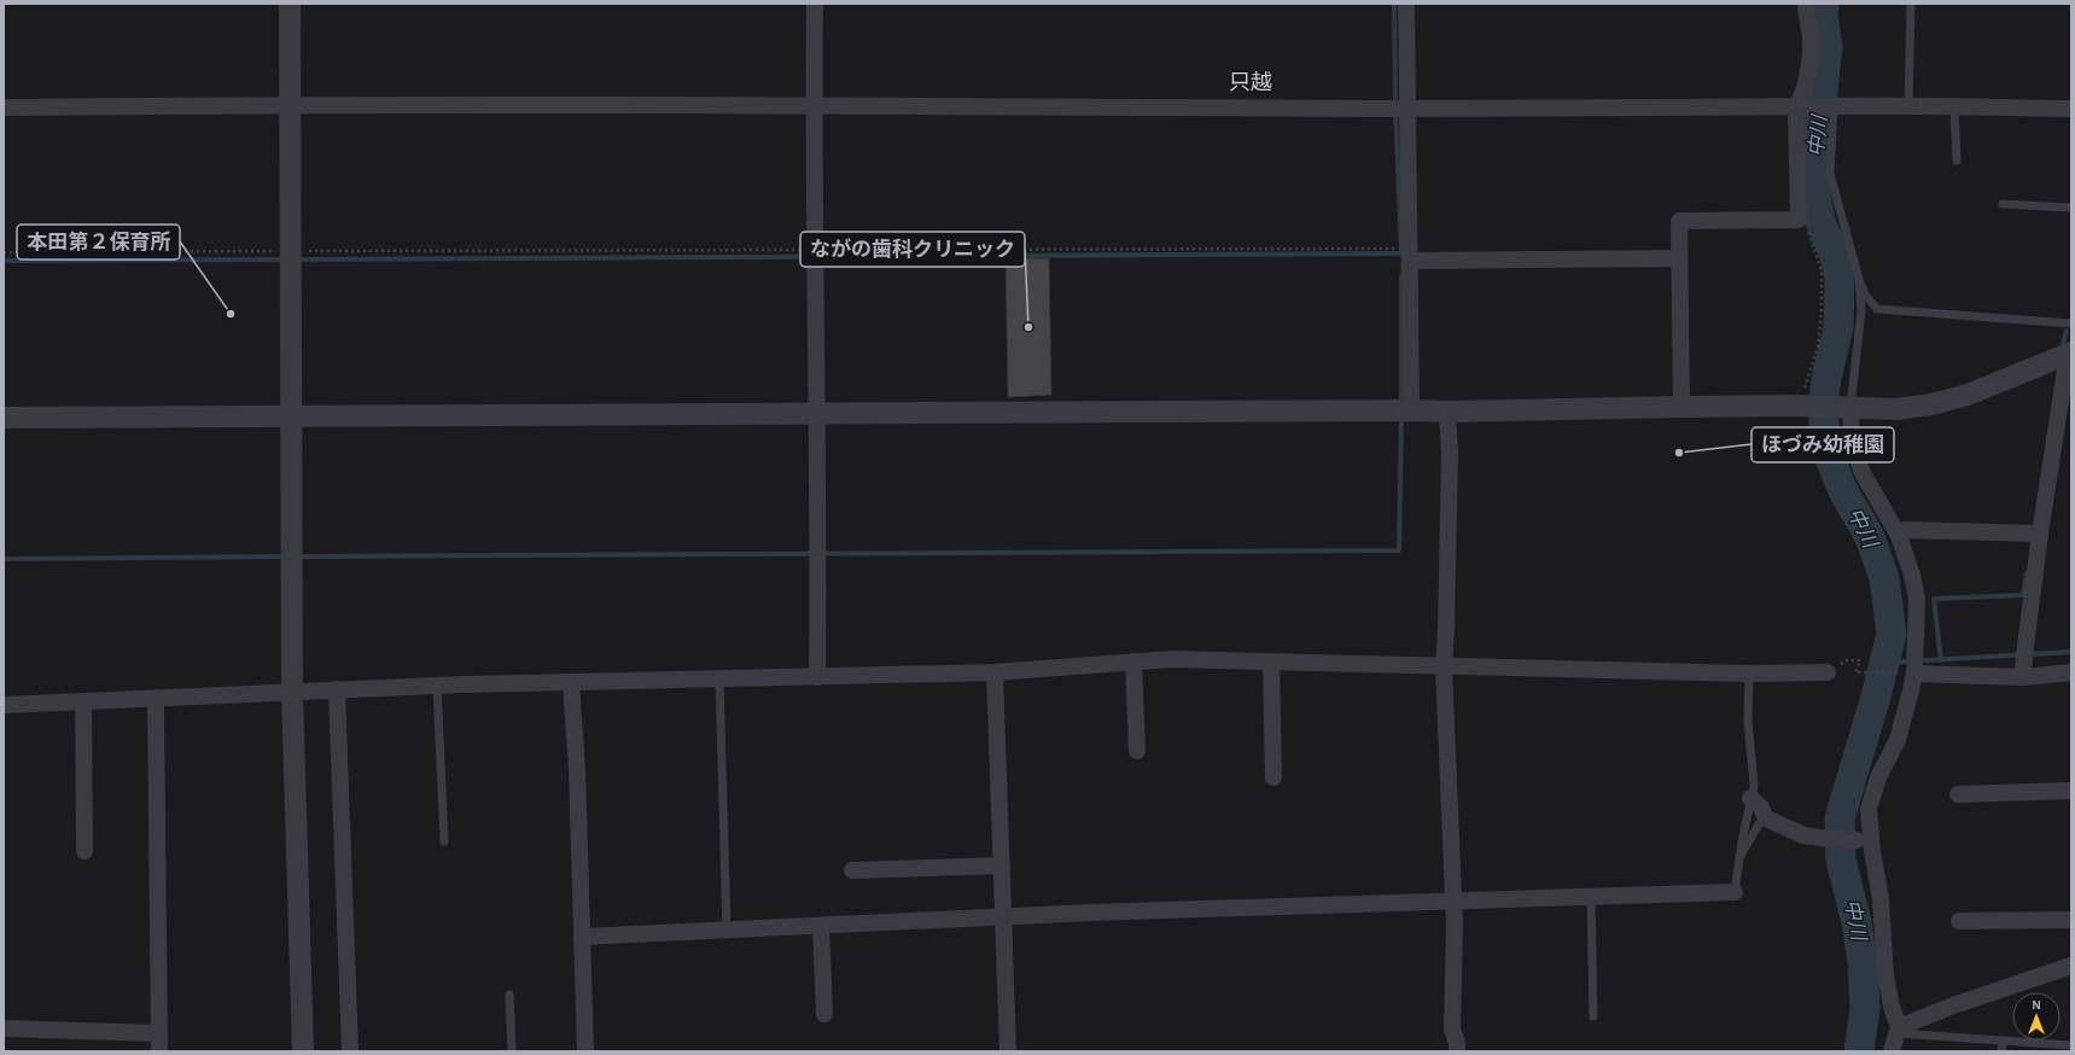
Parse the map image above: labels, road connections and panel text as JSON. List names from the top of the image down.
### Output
{
  "districts": ["只越"],
  "water": ["中川"],
  "places": ["本田第２保育所", "ながの歯科クリニック", "ほづみ幼稚園"],
  "north": "top"
}
